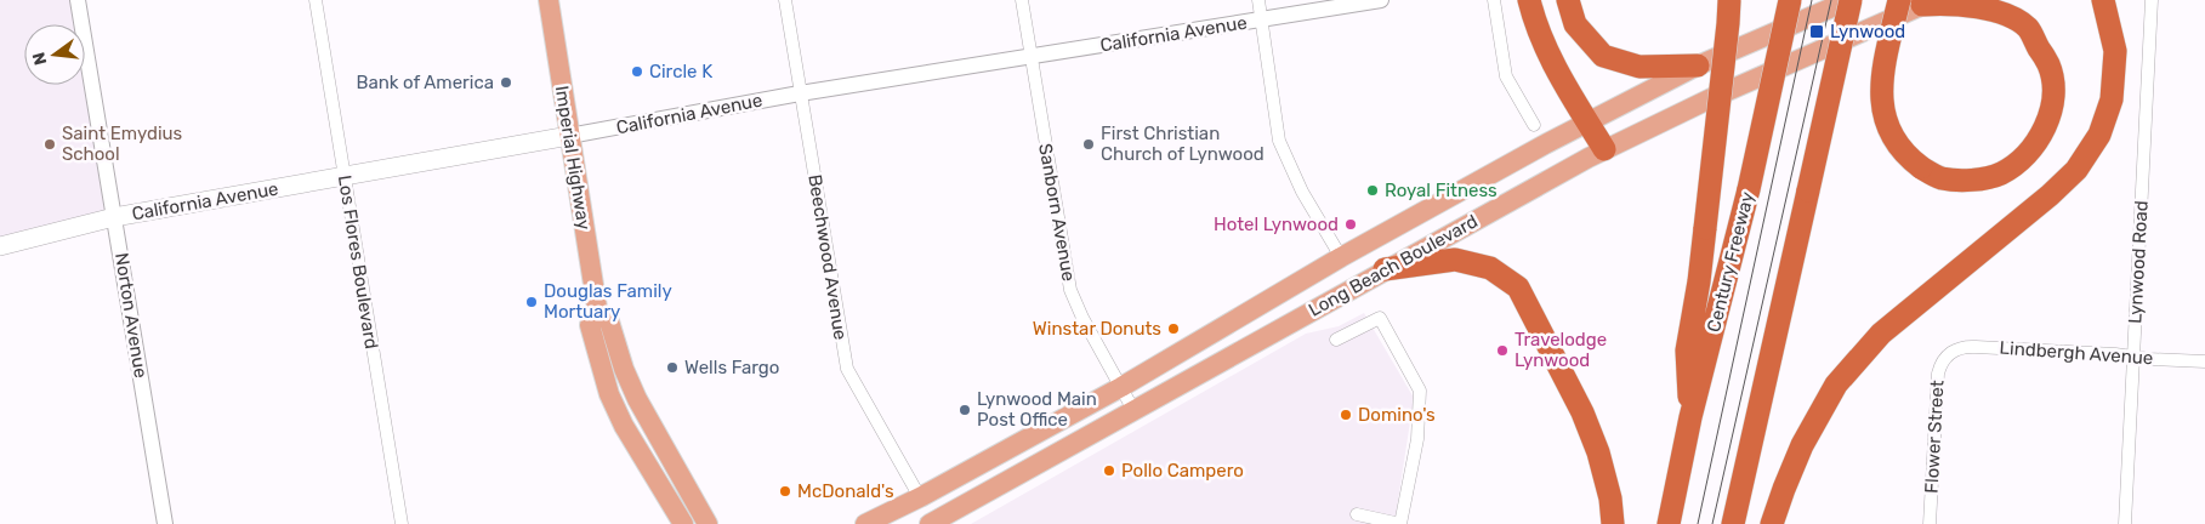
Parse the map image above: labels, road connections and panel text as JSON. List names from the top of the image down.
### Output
{
  "streets": {
    "highway": ["Century Freeway"],
    "main road": ["California Avenue", "Imperial Highway", "Long Beach Boulevard"],
    "street": [
      "Sanborn Avenue",
      "Beechwood Avenue",
      "Los Flores Boulevard",
      "Lynwood Road",
      "Norton Avenue",
      "Lindbergh Avenue",
      "Flower Street"
    ]
  },
  "crossings": [
    ["California Avenue", "Imperial Highway"],
    ["California Avenue", "Sanborn Avenue"],
    ["California Avenue", "Beechwood Avenue"],
    ["California Avenue", "Los Flores Boulevard"],
    ["California Avenue", "Norton Avenue"],
    ["Sanborn Avenue", "Long Beach Boulevard"],
    ["Beechwood Avenue", "Long Beach Boulevard"],
    ["Lynwood Road", "Lindbergh Avenue"],
    ["Lindbergh Avenue", "Flower Street"]
  ],
  "places": {
    "transit": ["Lynwood"],
    "other": [
      "Circle K",
      "Bank of America",
      "Saint Emydius School",
      "First Christian Church of Lynwood",
      "Royal Fitness",
      "Hotel Lynwood",
      "Douglas Family Mortuary",
      "Winstar Donuts",
      "Travelodge Lynwood",
      "Wells Fargo",
      "Lynwood Main Post Office",
      "Domino's",
      "Pollo Campero",
      "McDonald's"
    ]
  },
  "north": "left"
}
